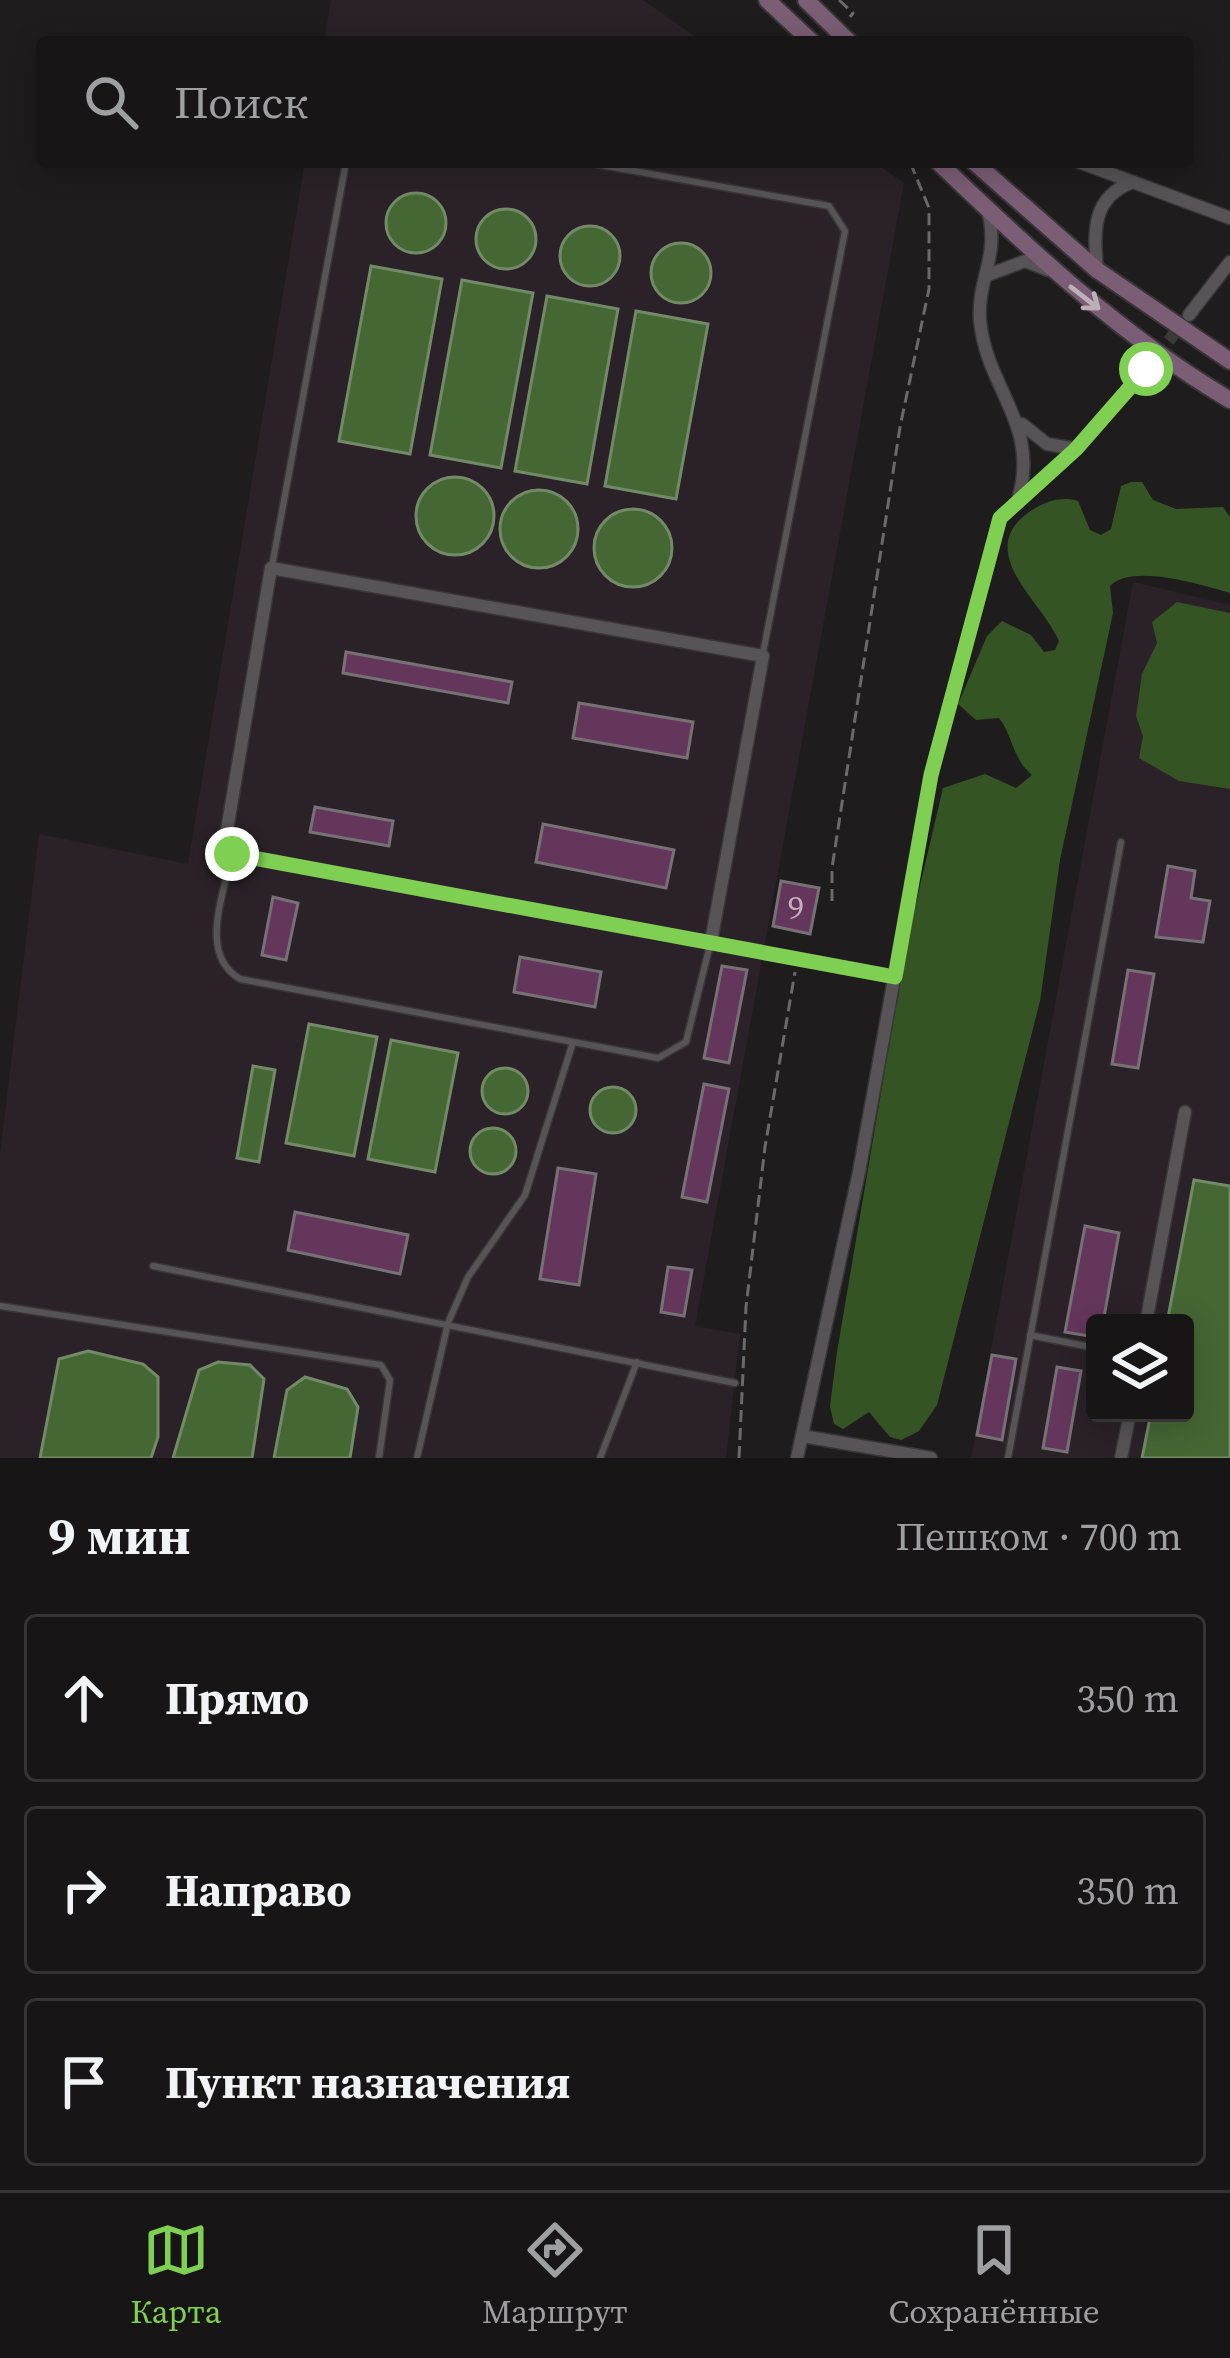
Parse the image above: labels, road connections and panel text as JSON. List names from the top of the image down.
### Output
{
  "house_numbers": ["9"],
  "page": {
    "search": "Поиск",
    "heading": ["9 мин", "Пешком · 700 m"],
    "list": [
      ["Прямо", "350 m"],
      ["Направо", "350 m"],
      "Пункт назначения"
    ],
    "nav": ["Карта", "Маршрут", "Сохранённые"]
  }
}
